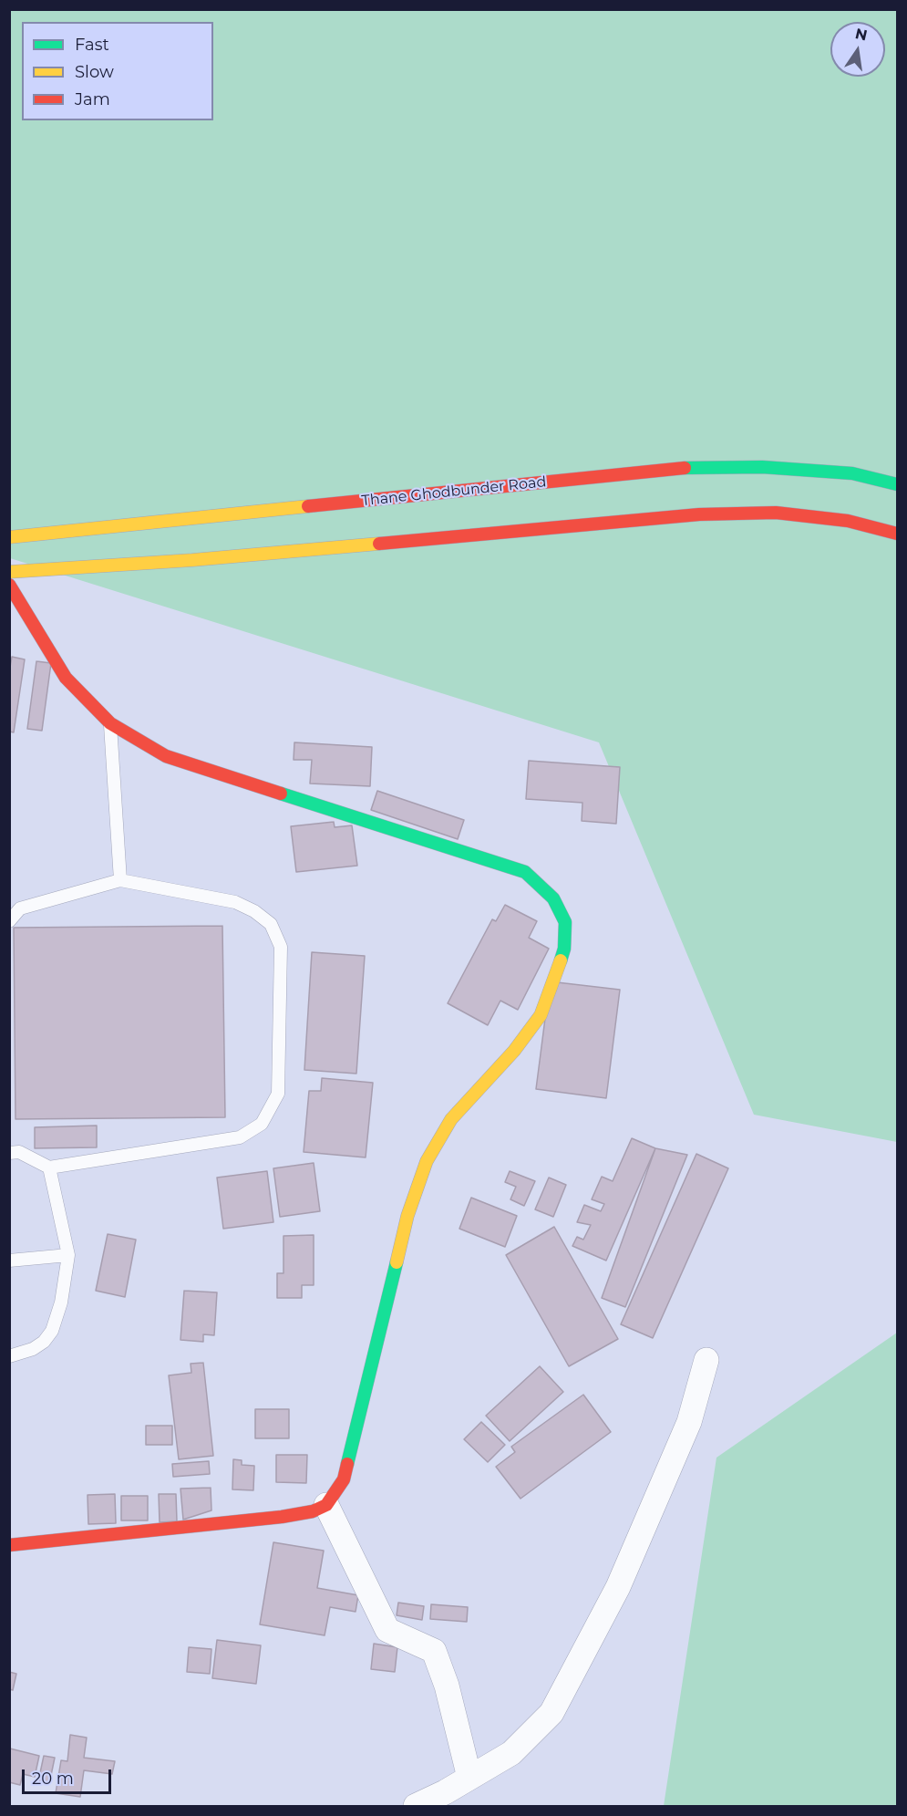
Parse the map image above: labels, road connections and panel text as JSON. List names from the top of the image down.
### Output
{
  "streets": {
    "main road": ["Thane Ghodbunder Road"]
  },
  "legend": ["Fast", "Slow", "Jam"],
  "scale_bar": "20 m",
  "north": "top"
}
